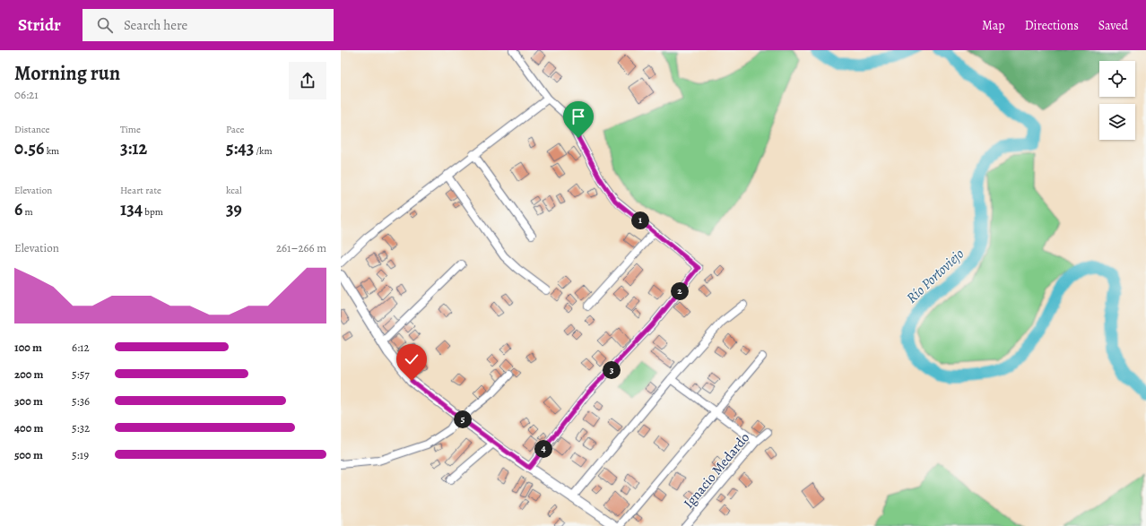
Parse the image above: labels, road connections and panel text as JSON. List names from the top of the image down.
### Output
{
  "streets": {
    "street": ["Ignacio Medardo"]
  },
  "water": ["Río Portoviejo"],
  "page": {
    "header": "Stridr",
    "search": "Search here",
    "nav": ["Map", "Directions", "Saved"],
    "heading": ["Morning run", "06:21"],
    "stats": [
      ["Distance", "0.56 km"],
      ["Time", "3:12"],
      ["Pace", "5:43 /km"],
      ["Elevation", "6 m"],
      ["Heart rate", "134 bpm"],
      ["kcal", "39"]
    ],
    "pins": [
      "1",
      "2",
      "3",
      "5",
      "4"
    ],
    "chart": ["Elevation", "261–266 m"],
    "list": [
      {
        "name": "100 m",
        "note": "6:12"
      },
      {
        "name": "200 m",
        "note": "5:57"
      },
      {
        "name": "300 m",
        "note": "5:36"
      },
      {
        "name": "400 m",
        "note": "5:32"
      },
      {
        "name": "500 m",
        "note": "5:19"
      }
    ]
  }
}
